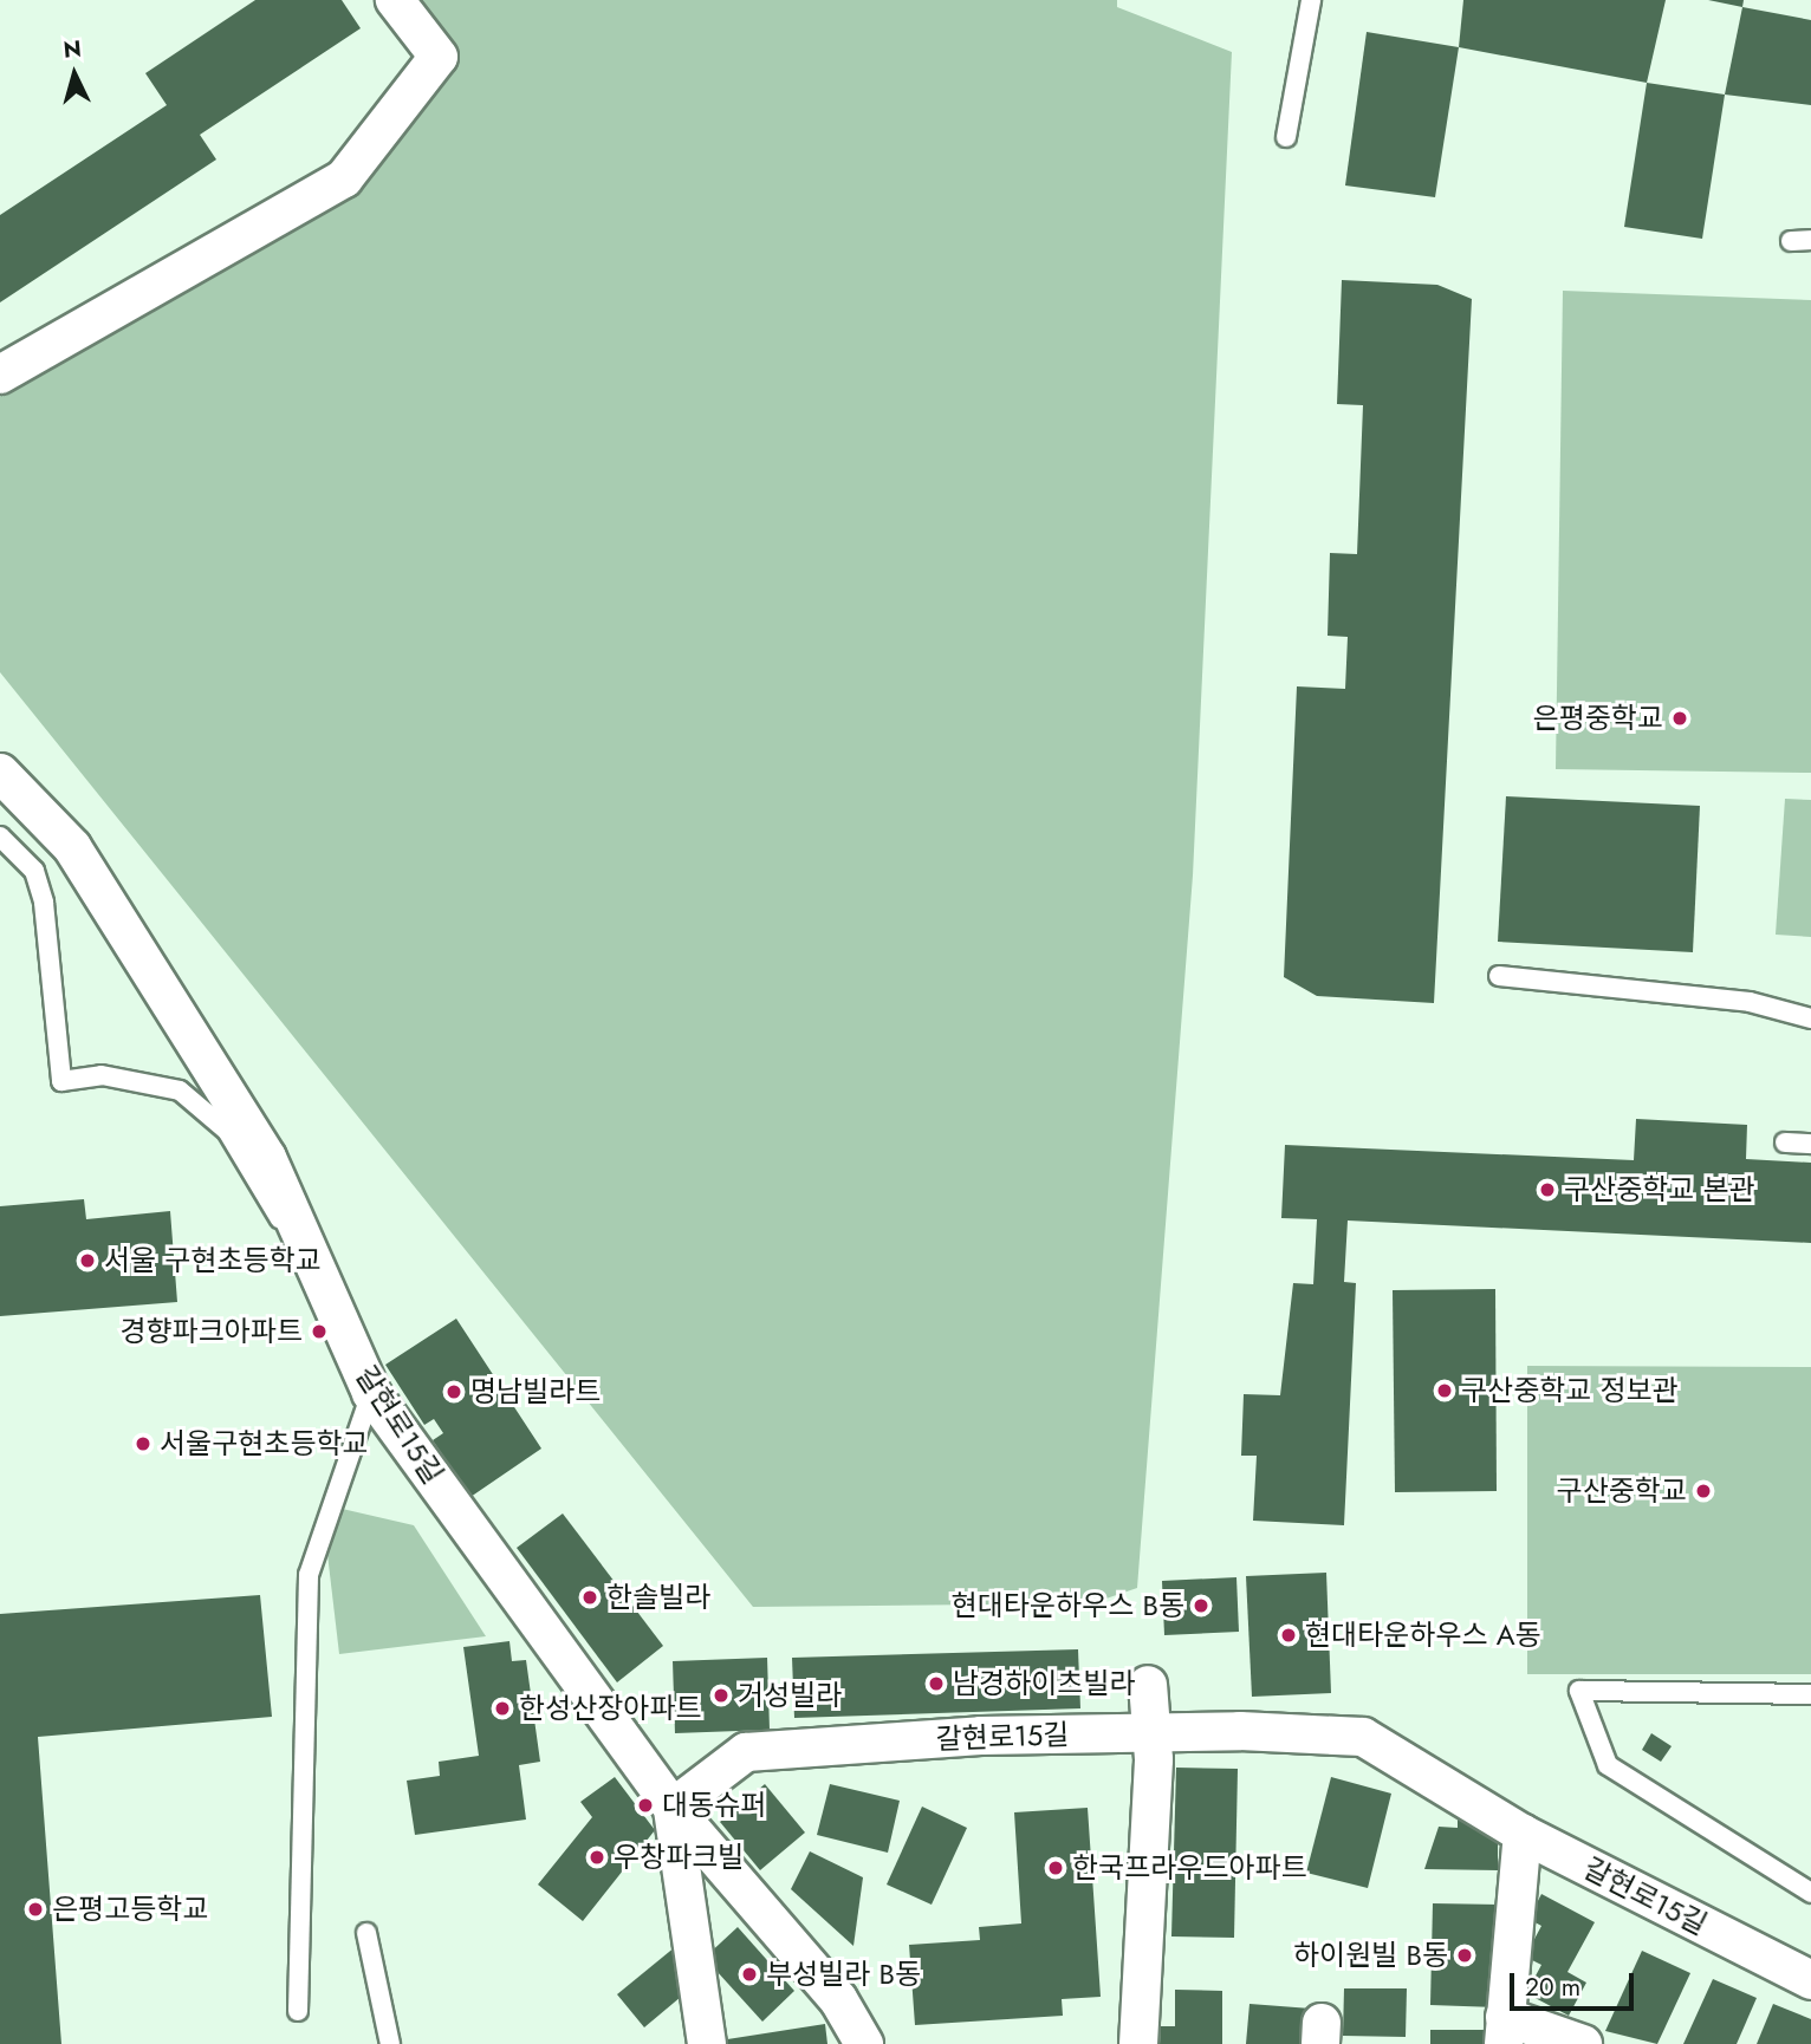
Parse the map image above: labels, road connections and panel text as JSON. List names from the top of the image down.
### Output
{
  "streets": {
    "street": ["갈현로15길"]
  },
  "places": [
    "은평중학교",
    "구산중학교 본관",
    "서울 구현초등학교",
    "경향파크아파트",
    "구산중학교 정보관",
    "명남빌라트",
    "서울구현초등학교",
    "구산중학교",
    "한솔빌라",
    "현대타운하우스 B동",
    "현대타운하우스 A동",
    "남경하이츠빌라",
    "거성빌라",
    "한성산장아파트",
    "대동슈퍼",
    "우창파크빌",
    "한국프라우드아파트",
    "은평고등학교",
    "하이원빌 B동",
    "부성빌라 B동"
  ],
  "scale_bar": "20 m",
  "north": "top"
}
